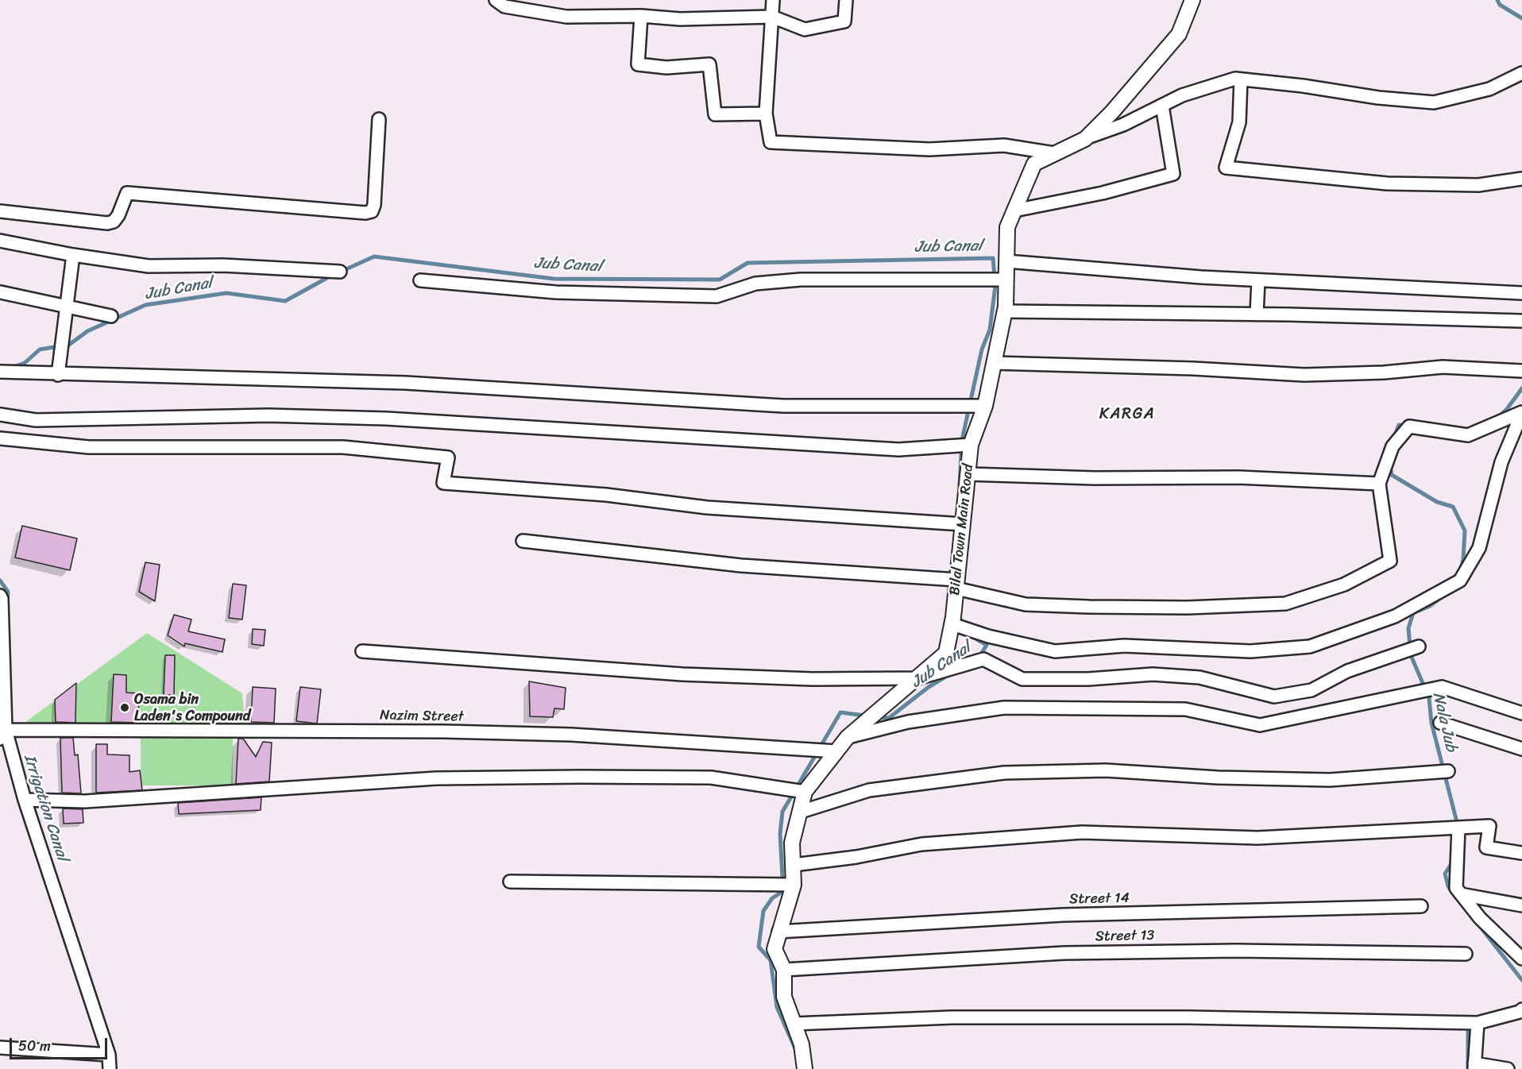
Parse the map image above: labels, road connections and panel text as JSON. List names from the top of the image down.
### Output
{
  "streets": {
    "street": [
      "Bilal Town Main Road",
      "Nazim Street",
      "Street 14",
      "Street 13"
    ]
  },
  "crossings": [
    ["Bilal Town Main Road", "Nazim Street"],
    ["Bilal Town Main Road", "Street 14"],
    ["Bilal Town Main Road", "Street 13"]
  ],
  "districts": ["KARGA"],
  "water": ["Jub Canal", "Nala Jub", "Irrigation Canal"],
  "places": ["Osama bin Laden's Compound"],
  "scale_bar": "50 m"
}
